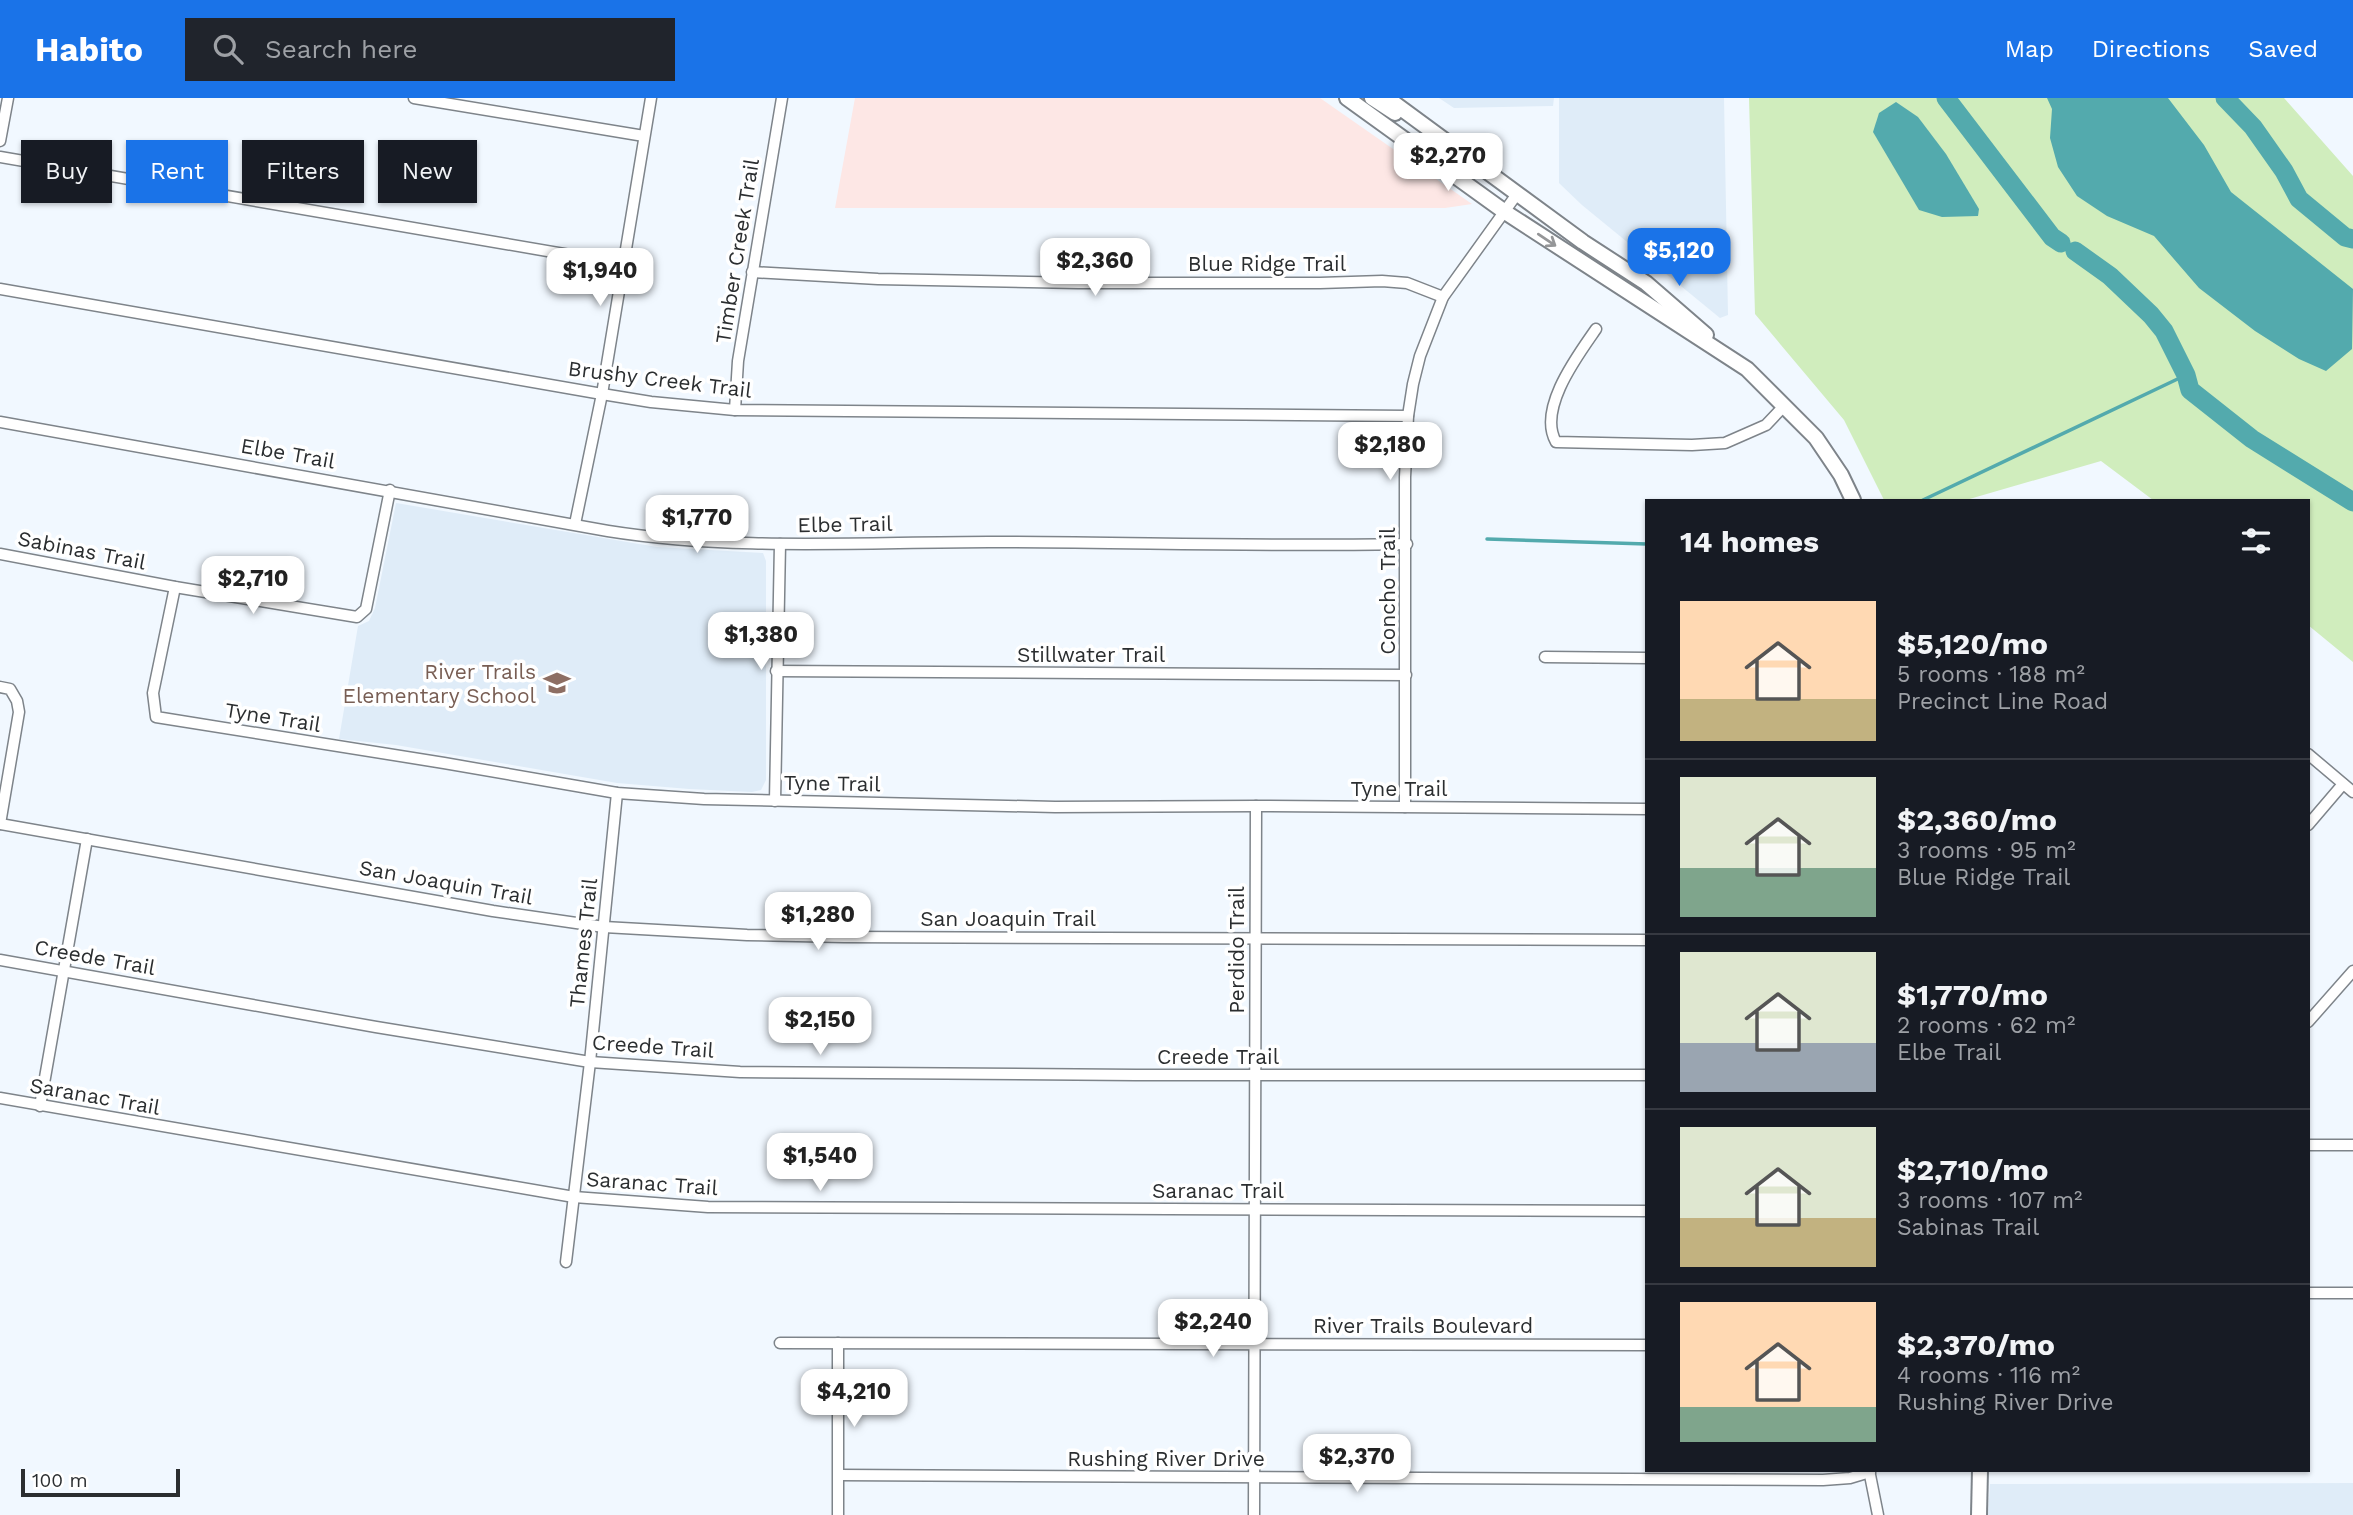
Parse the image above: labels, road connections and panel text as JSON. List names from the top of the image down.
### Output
{
  "streets": {
    "street": [
      "Timber Creek Trail",
      "Blue Ridge Trail",
      "Brushy Creek Trail",
      "Elbe Trail",
      "Sabinas Trail",
      "Concho Trail",
      "Stillwater Trail",
      "Tyne Trail",
      "San Joaquin Trail",
      "Thames Trail",
      "Perdido Trail",
      "Creede Trail",
      "Saranac Trail",
      "River Trails Boulevard",
      "Rushing River Drive"
    ]
  },
  "crossings": [
    ["Timber Creek Trail", "Blue Ridge Trail"],
    ["Timber Creek Trail", "Brushy Creek Trail"],
    ["Blue Ridge Trail", "Concho Trail"],
    ["Brushy Creek Trail", "Concho Trail"],
    ["Elbe Trail", "Sabinas Trail"],
    ["Elbe Trail", "Concho Trail"],
    ["Sabinas Trail", "Tyne Trail"],
    ["Concho Trail", "Stillwater Trail"],
    ["Concho Trail", "Tyne Trail"],
    ["Tyne Trail", "Thames Trail"],
    ["Tyne Trail", "Perdido Trail"],
    ["San Joaquin Trail", "Thames Trail"],
    ["San Joaquin Trail", "Perdido Trail"],
    ["Thames Trail", "Creede Trail"],
    ["Thames Trail", "Saranac Trail"],
    ["Perdido Trail", "Creede Trail"],
    ["Perdido Trail", "Saranac Trail"],
    ["Perdido Trail", "River Trails Boulevard"],
    ["Perdido Trail", "Rushing River Drive"]
  ],
  "places": {
    "school or university": ["River Trails Elementary School"]
  },
  "scale_bar": "100 m",
  "page": {
    "header": "Habito",
    "search": "Search here",
    "nav": ["Map", "Directions", "Saved"],
    "price": [
      "$2,270",
      "$5,120",
      "$2,360",
      "$1,940",
      "$2,180",
      "$1,770",
      "$2,710",
      "$1,380",
      "$1,280",
      "$2,150",
      "$1,540",
      "$2,240",
      "$4,210",
      "$2,370"
    ],
    "chip": [
      "Buy",
      "Rent",
      "Filters",
      "New"
    ],
    "heading": "14 homes",
    "list": [
      {
        "name": "$5,120/mo",
        "note": "5 rooms · 188 m² · Precinct Line Road"
      },
      {
        "name": "$2,360/mo",
        "note": "3 rooms · 95 m² · Blue Ridge Trail"
      },
      {
        "name": "$1,770/mo",
        "note": "2 rooms · 62 m² · Elbe Trail"
      },
      {
        "name": "$2,710/mo",
        "note": "3 rooms · 107 m² · Sabinas Trail"
      },
      {
        "name": "$2,370/mo",
        "note": "4 rooms · 116 m² · Rushing River Drive"
      }
    ],
    "scale": "100 m"
  }
}
